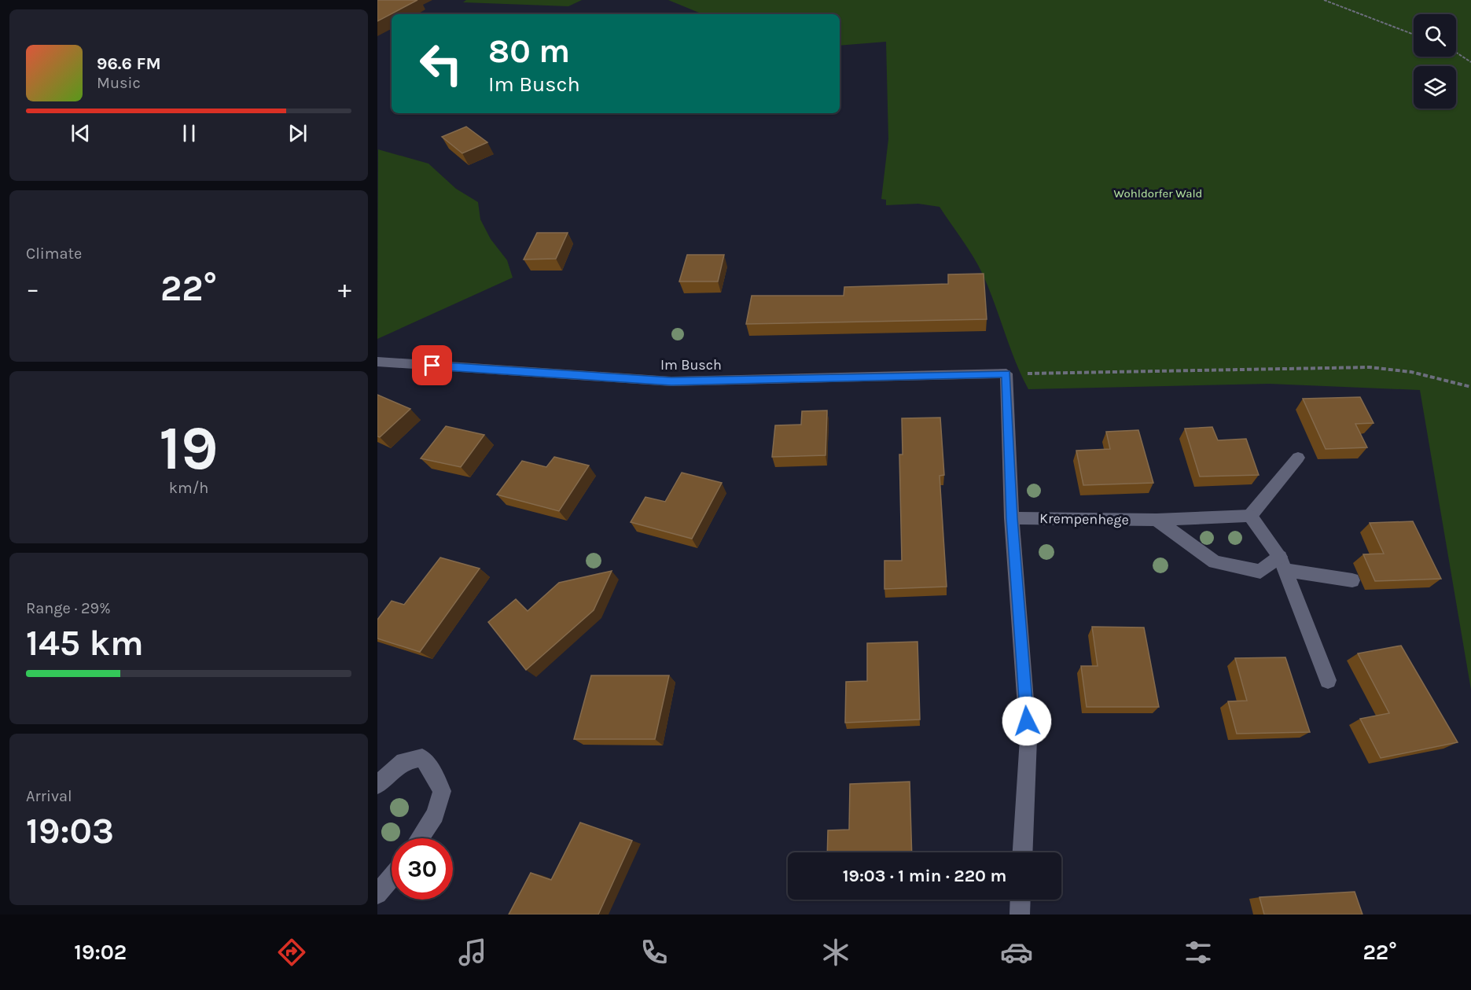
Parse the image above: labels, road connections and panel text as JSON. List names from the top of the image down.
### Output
{
  "streets": {
    "street": ["Im Busch", "Krempenhege"]
  },
  "parks": ["Wohldorfer Wald"],
  "page": {
    "turn": ["80 m", "Im Busch"],
    "song": ["96.6 FM", "Music"],
    "tile": [
      "Climate",
      ["19", "km/h"],
      ["Range · 29%", "145 km"],
      ["Arrival", "19:03"]
    ],
    "heat": ["−", "22°", "+"],
    "limit": "30",
    "trip": "19:03 · 1 min · 220 m",
    "tabs": ["19:02", "22°"]
  }
}
